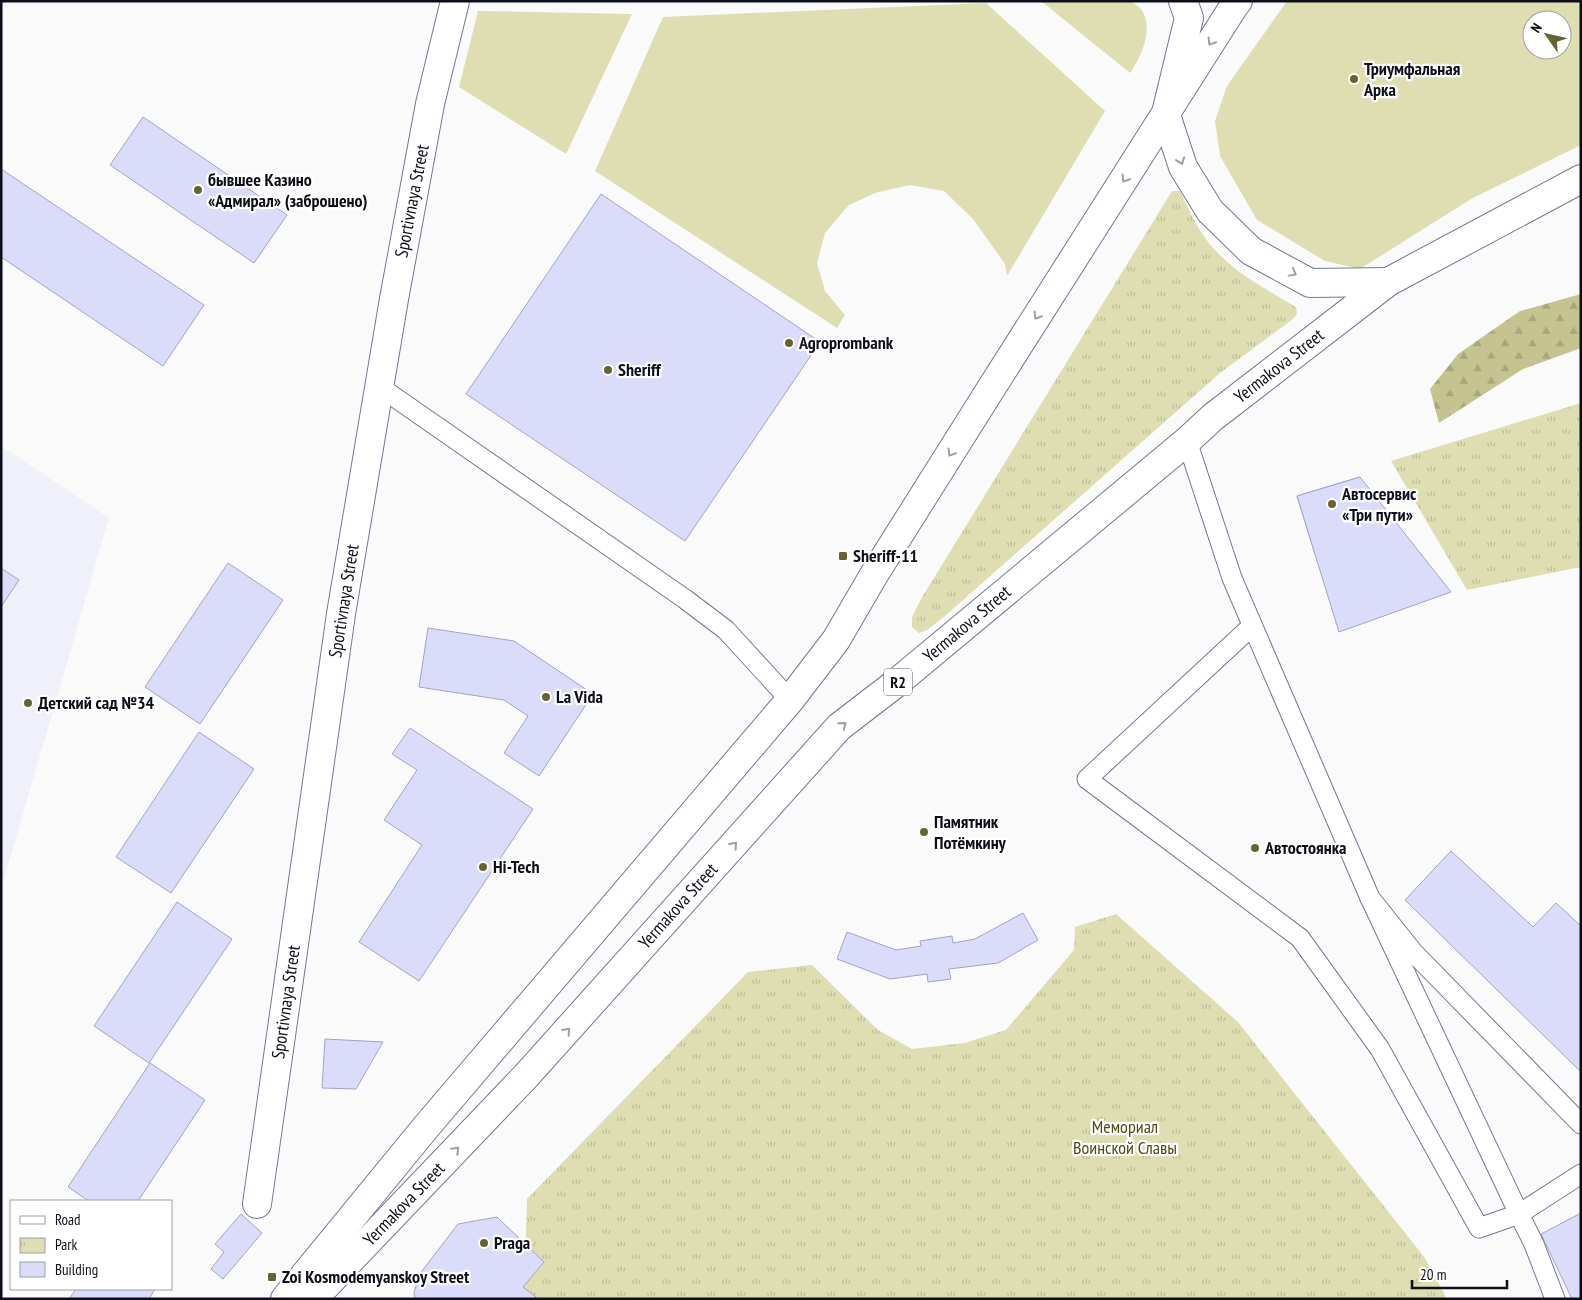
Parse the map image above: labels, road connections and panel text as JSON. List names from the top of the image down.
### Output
{
  "streets": {
    "main road": ["Sportivnaya Street", "Yermakova Street", "R2"]
  },
  "parks": ["Мемориал Воинской Славы"],
  "places": {
    "other": [
      "Триумфальная Арка",
      "бывшее Казино «Адмирал» (заброшено)",
      "Agroprombank",
      "Sheriff",
      "Автосервис «Три пути»",
      "La Vida",
      "Детский сад №34",
      "Памятник Потёмкину",
      "Автостоянка",
      "Hi-Tech",
      "Praga"
    ],
    "transit": ["Sheriff-11", "Zoi Kosmodemyanskoy Street"]
  },
  "legend": ["Road", "Park", "Building"],
  "scale_bar": "20 m",
  "north": "top left"
}
